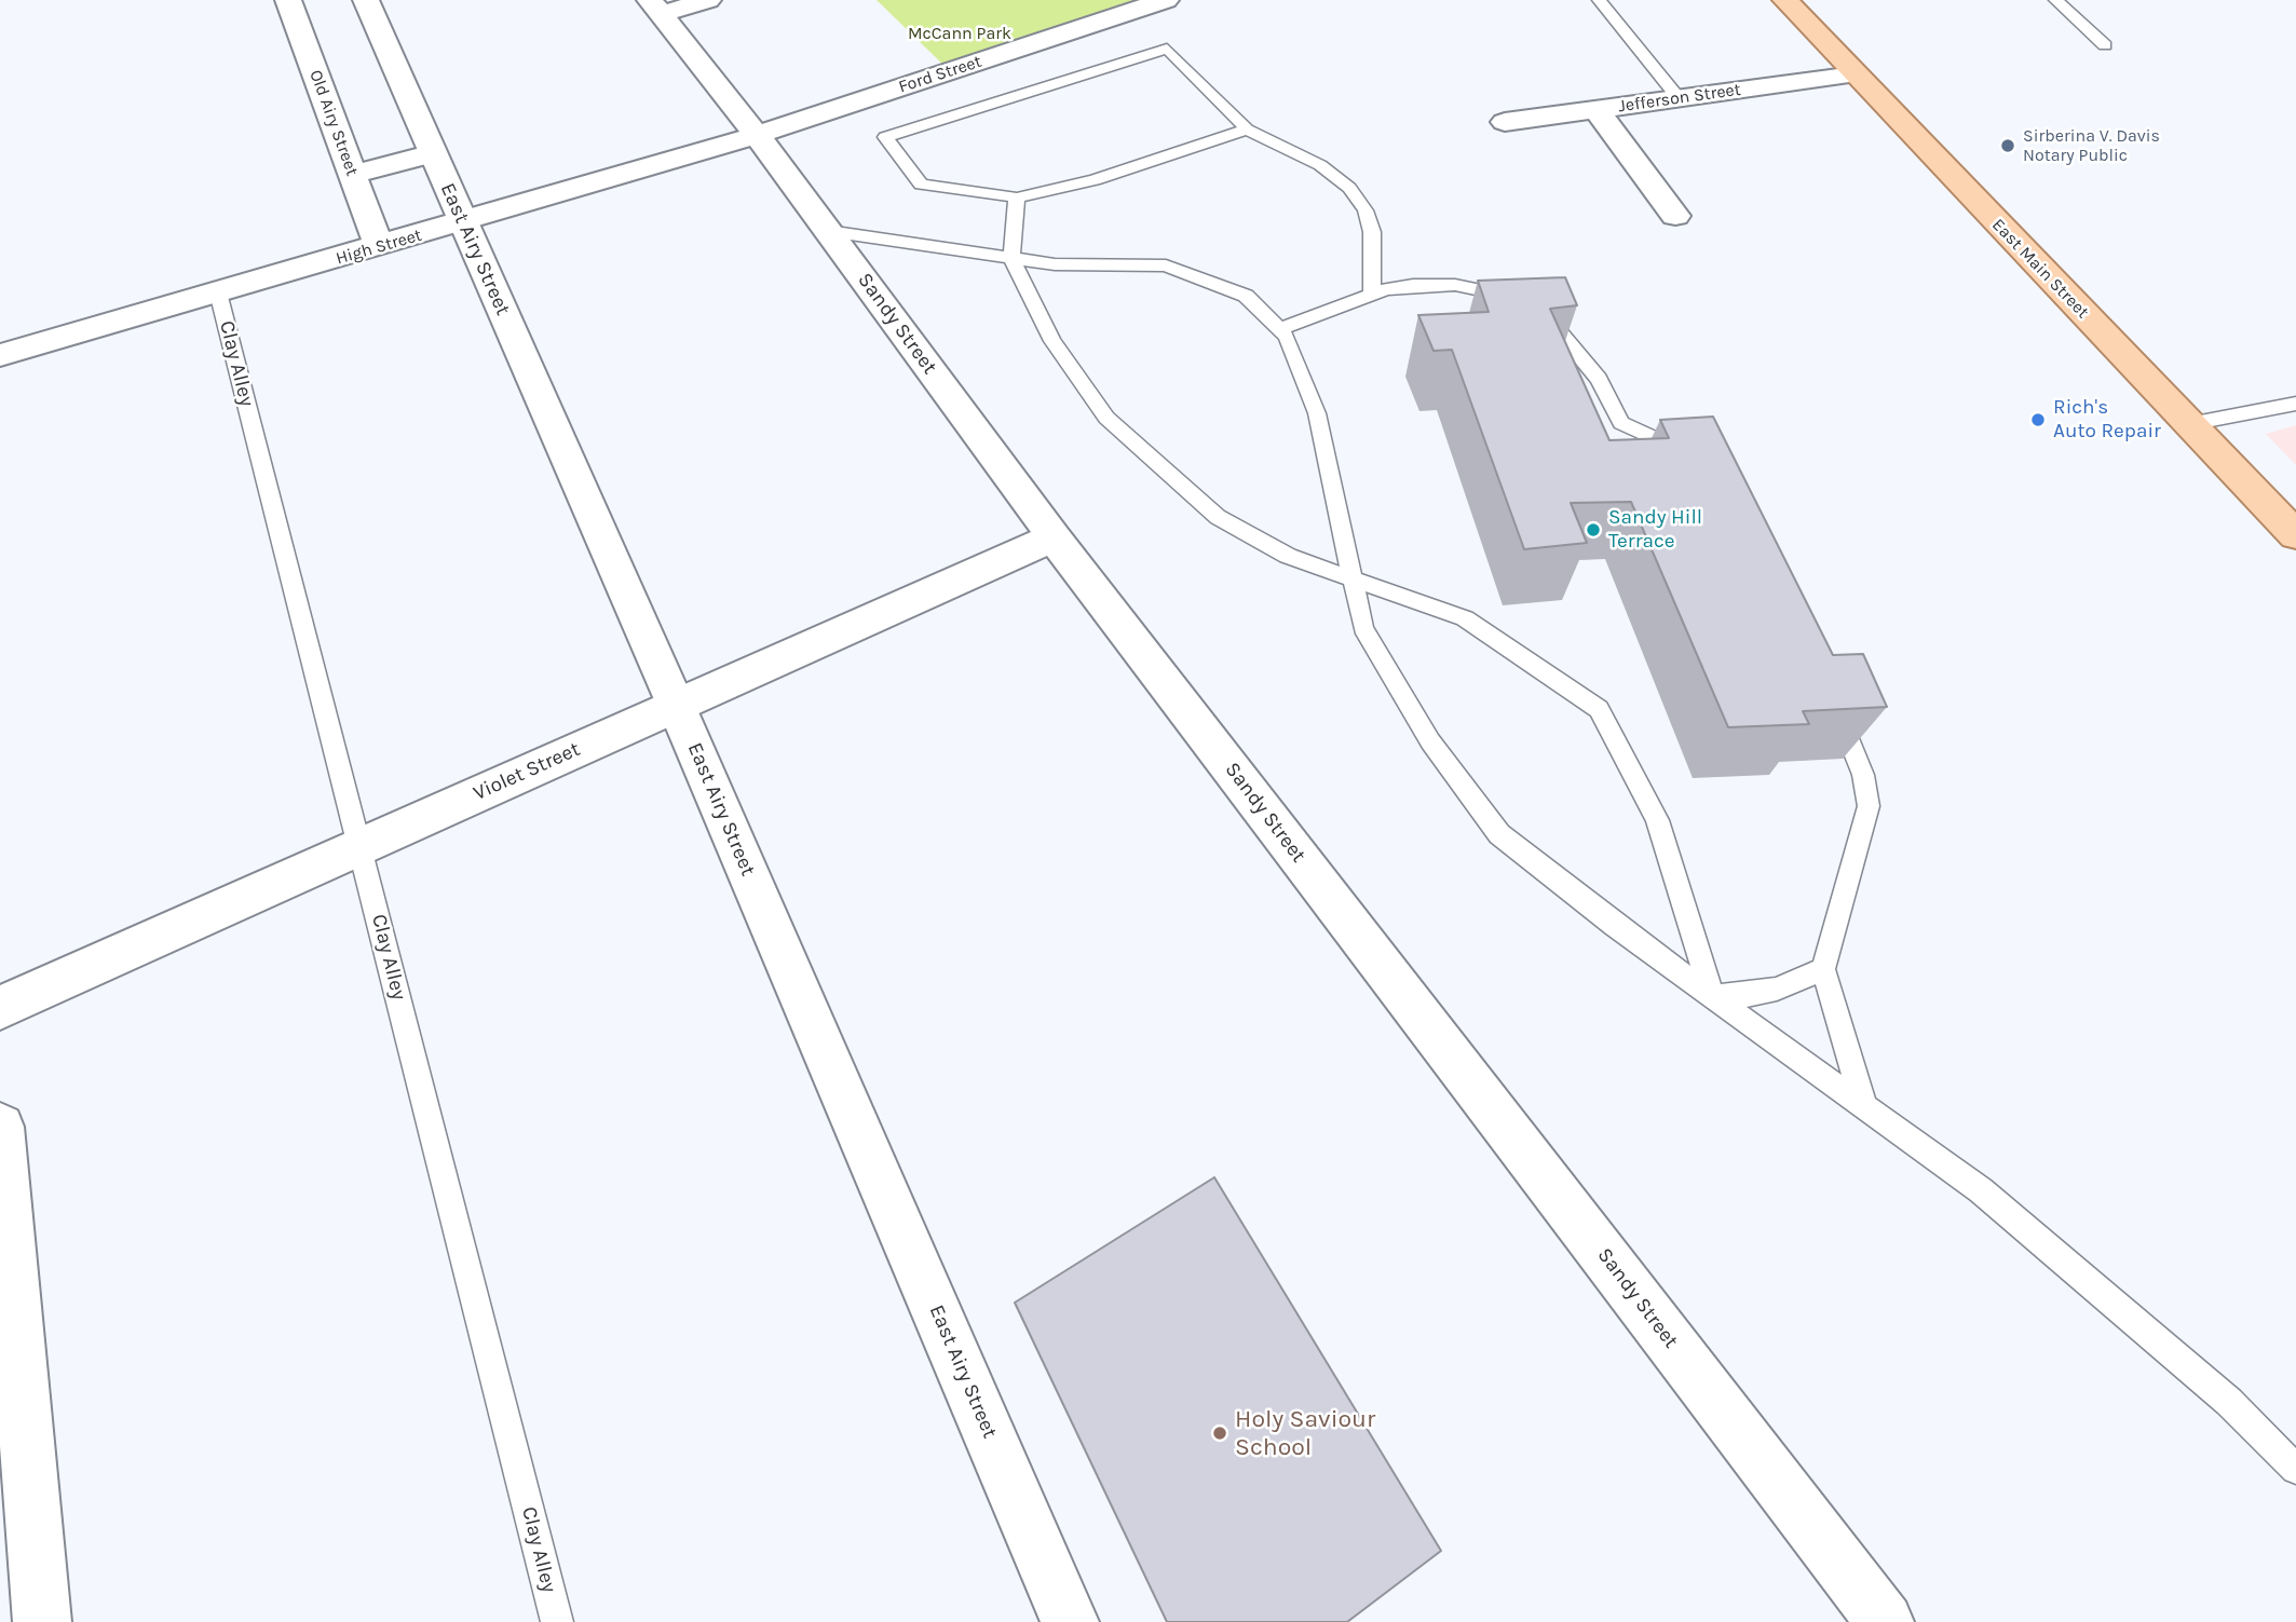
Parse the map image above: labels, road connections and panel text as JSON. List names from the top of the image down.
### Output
{
  "streets": {
    "main road": ["East Main Street"],
    "street": [
      "Ford Street",
      "Jefferson Street",
      "Old Airy Street",
      "High Street",
      "East Airy Street",
      "Sandy Street",
      "Violet Street"
    ],
    "lane": ["Clay Alley"]
  },
  "crossings": [
    ["Ford Street", "High Street"],
    ["Ford Street", "Sandy Street"],
    ["Jefferson Street", "East Main Street"],
    ["Old Airy Street", "High Street"],
    ["High Street", "East Airy Street"],
    ["High Street", "Sandy Street"],
    ["High Street", "Clay Alley"],
    ["East Airy Street", "Violet Street"],
    ["Sandy Street", "Violet Street"],
    ["Clay Alley", "Violet Street"]
  ],
  "parks": ["McCann Park"],
  "places": [
    "Sirberina V. Davis Notary Public",
    "Rich's Auto Repair",
    "Sandy Hill Terrace",
    "Holy Saviour School"
  ]
}
